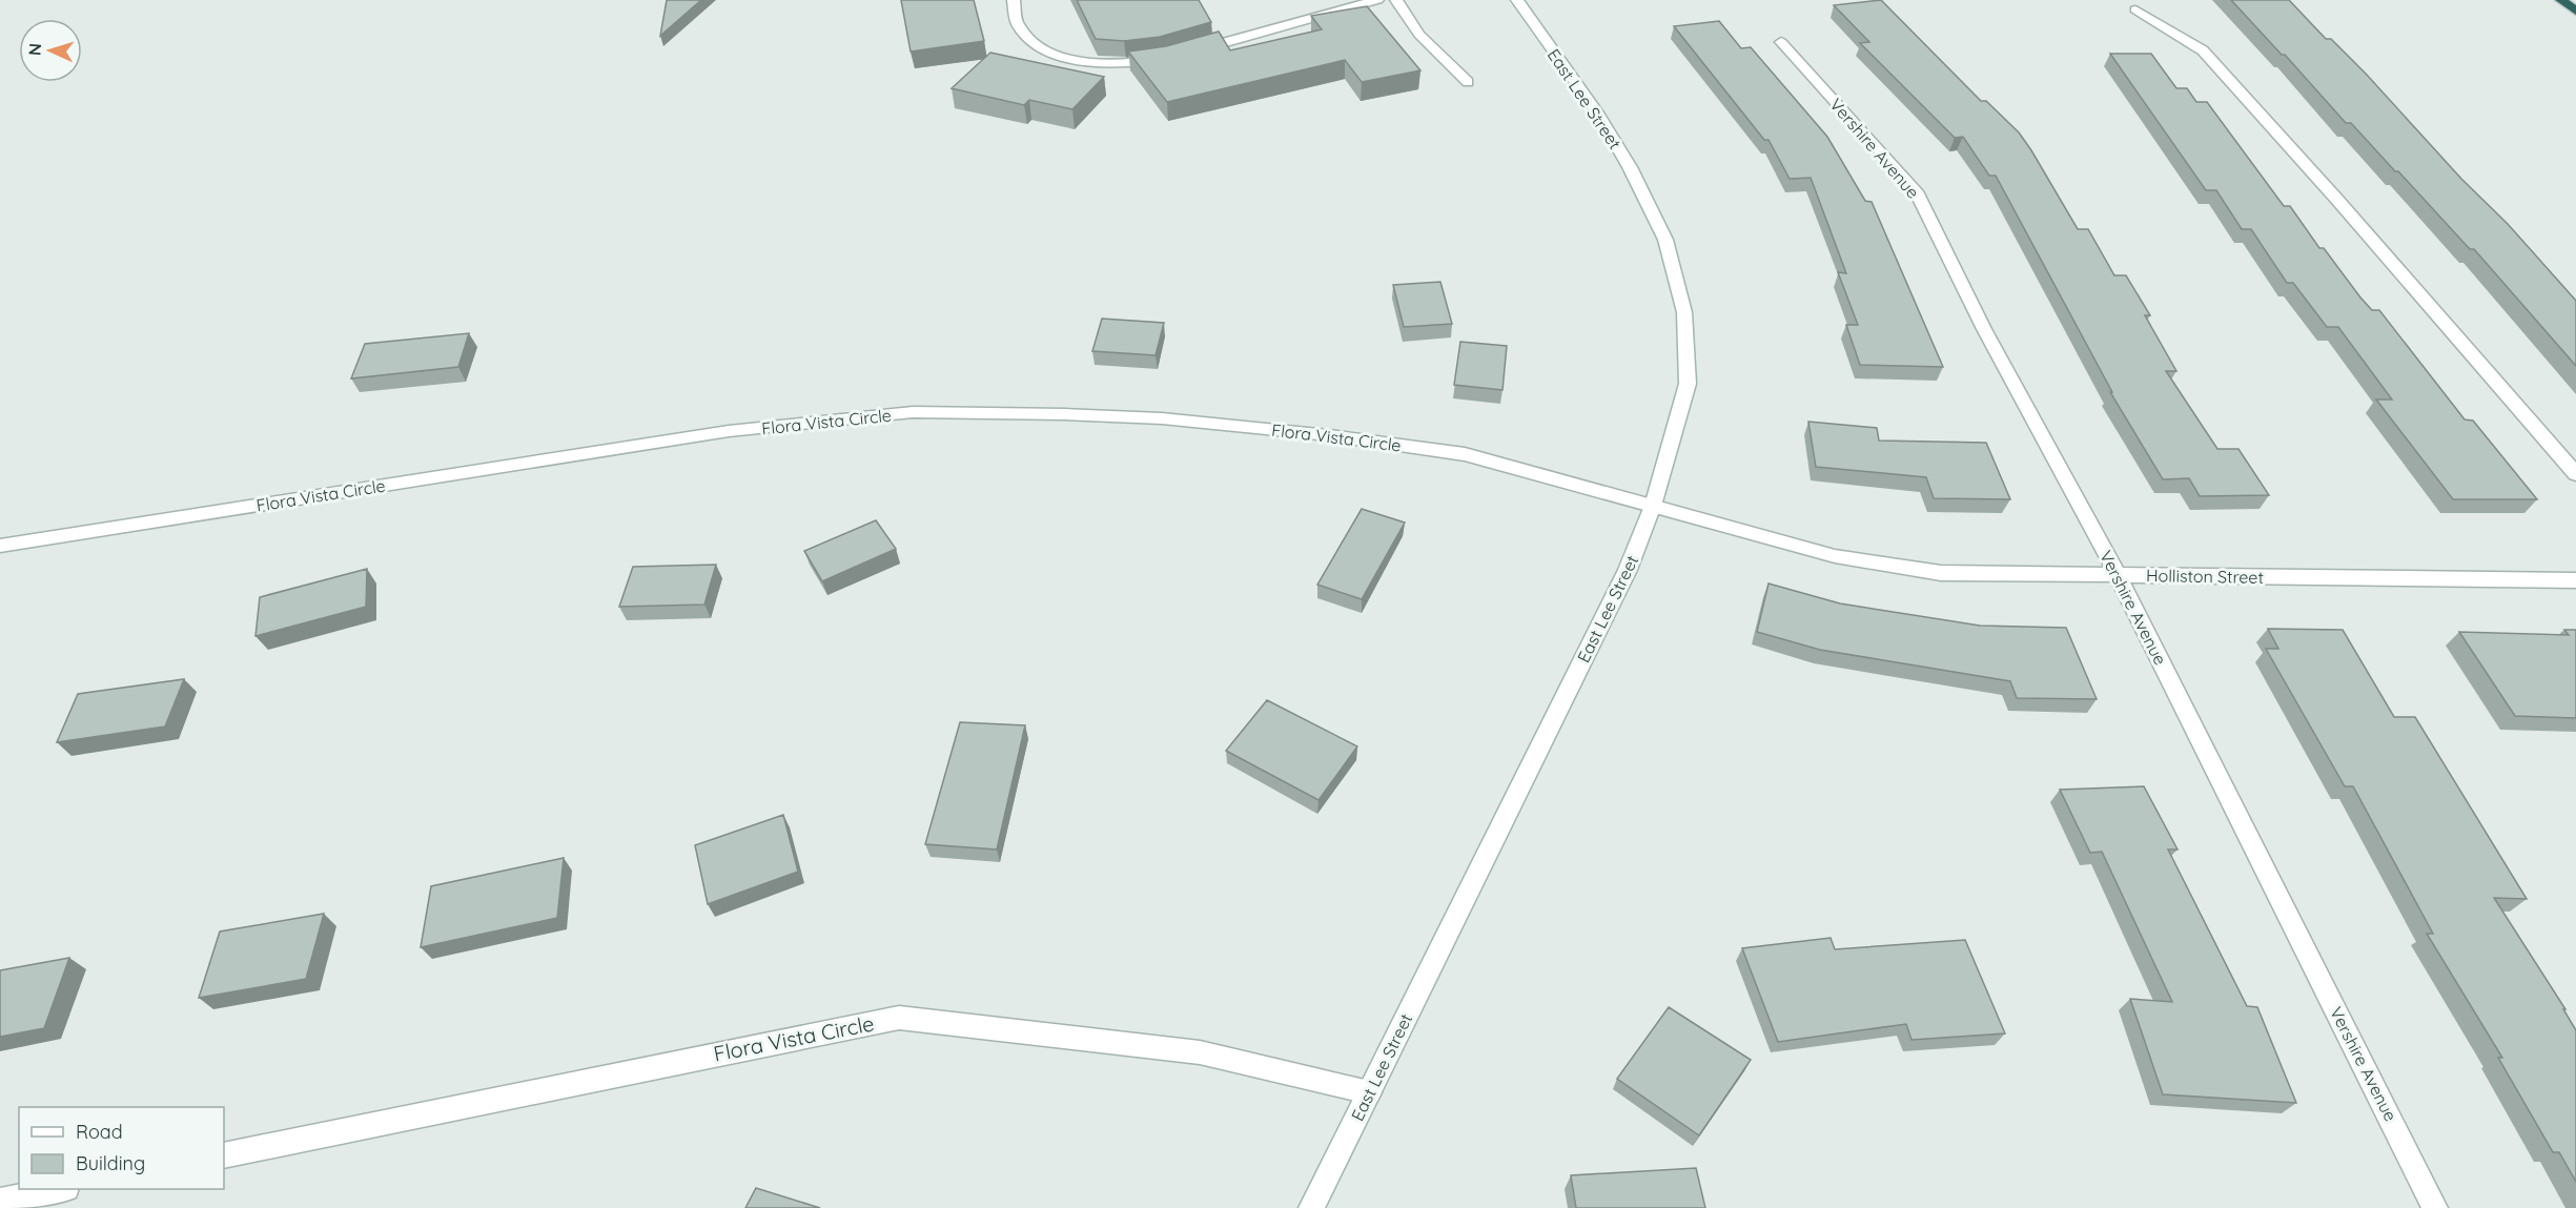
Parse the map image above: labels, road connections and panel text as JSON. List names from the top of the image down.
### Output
{
  "streets": {
    "street": [
      "East Lee Street",
      "Vershire Avenue",
      "Flora Vista Circle",
      "Holliston Street"
    ]
  },
  "crossings": [
    ["East Lee Street", "Flora Vista Circle"],
    ["East Lee Street", "Holliston Street"],
    ["Vershire Avenue", "Holliston Street"],
    ["Flora Vista Circle", "Holliston Street"]
  ],
  "legend": ["Road", "Building"],
  "north": "left"
}
